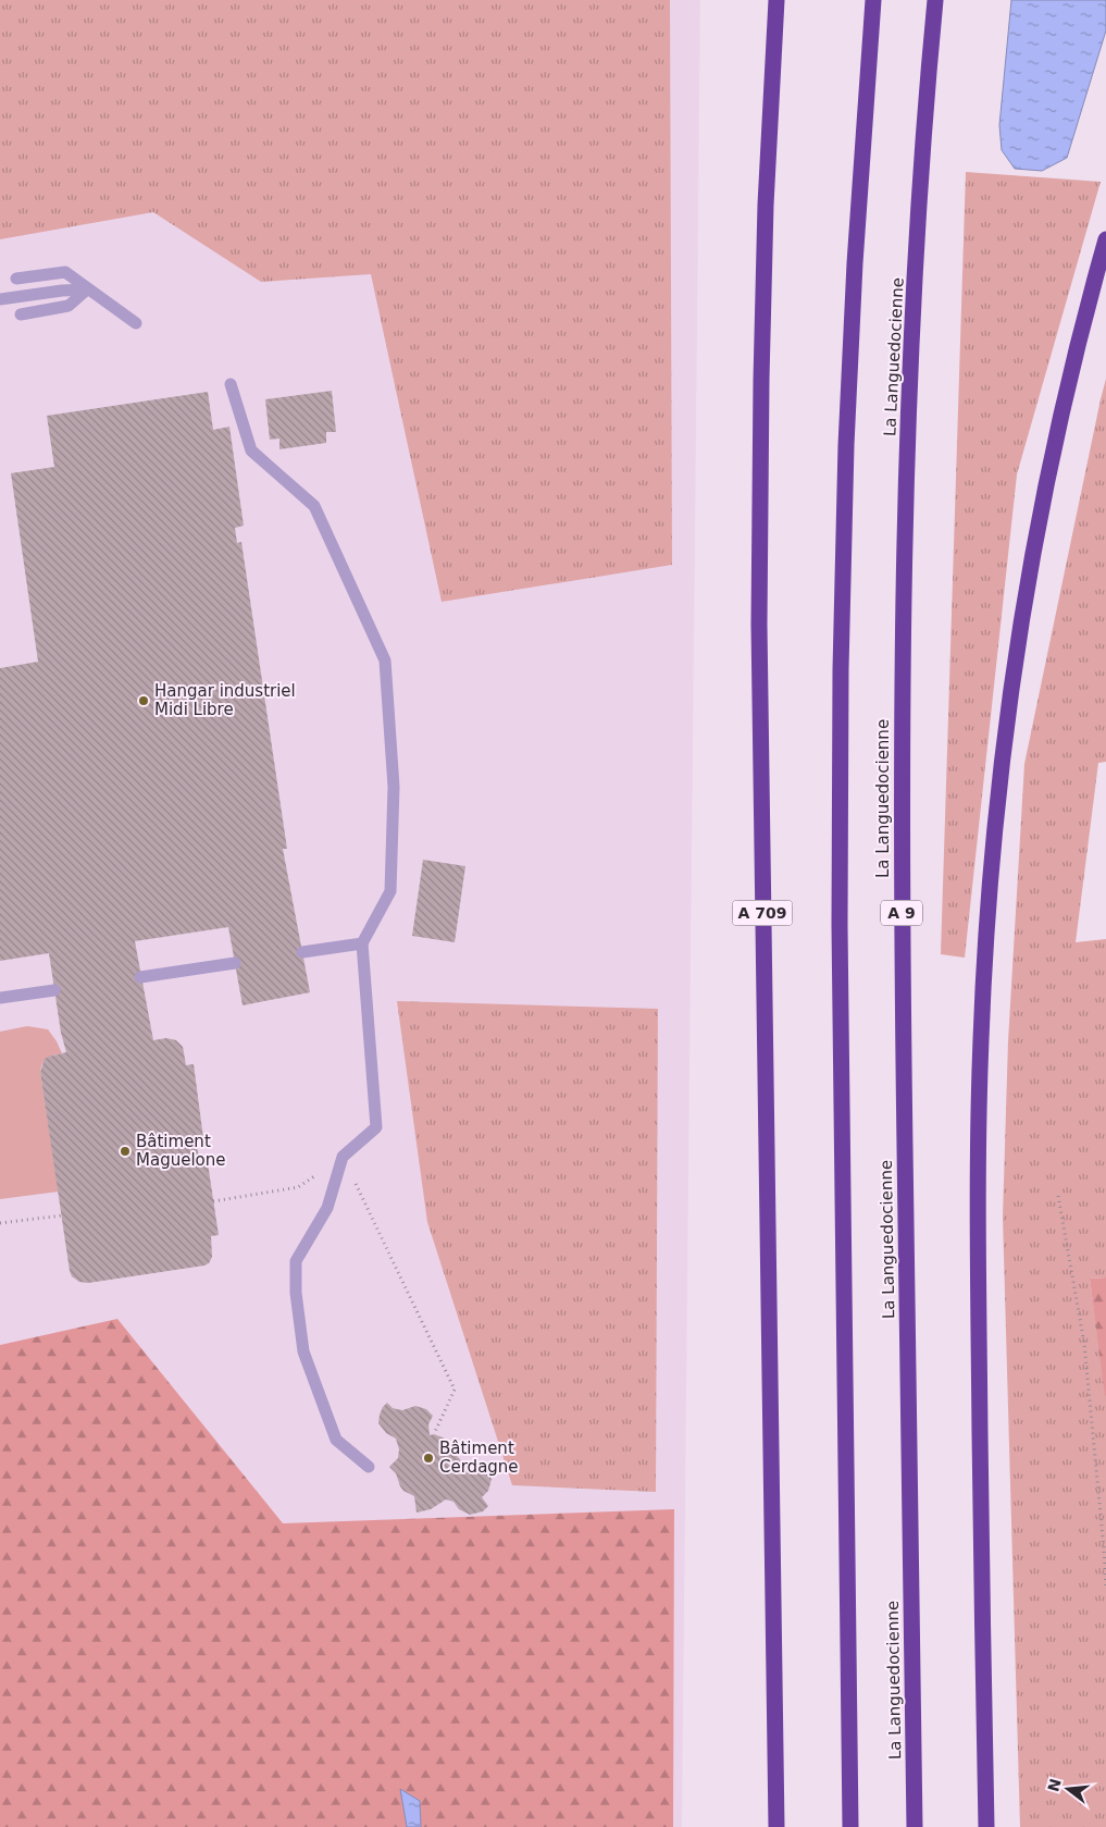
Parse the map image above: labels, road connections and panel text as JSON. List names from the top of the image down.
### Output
{
  "streets": {
    "highway": ["La Languedocienne", "A 709", "A 9"]
  },
  "places": ["Hangar industriel Midi Libre", "Bâtiment Maguelone", "Bâtiment Cerdagne"],
  "north": "left"
}
